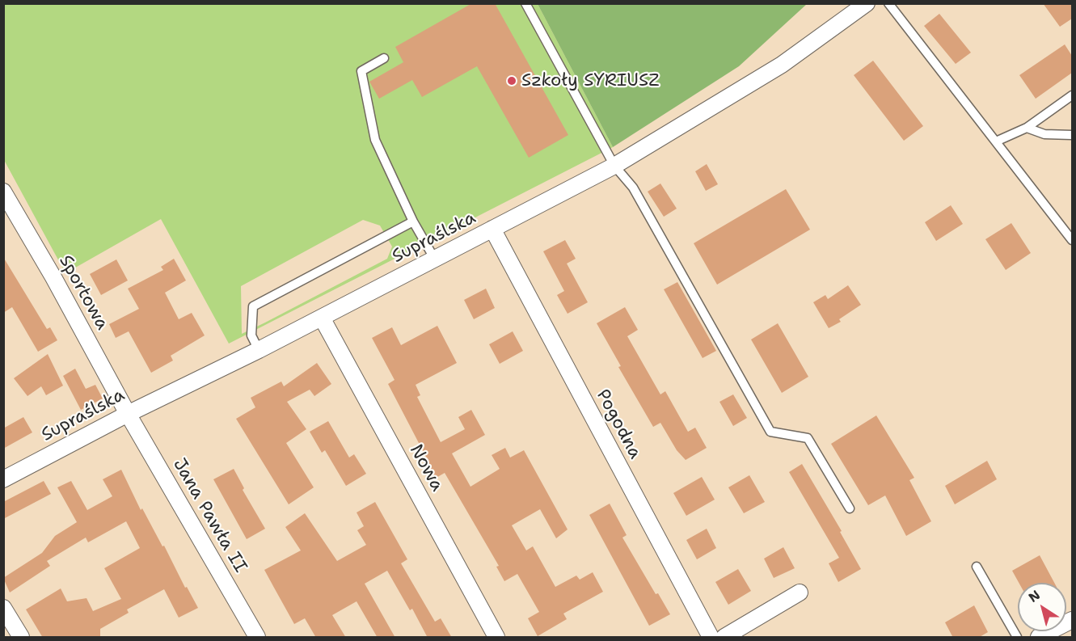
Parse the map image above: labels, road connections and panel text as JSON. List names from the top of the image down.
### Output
{
  "streets": {
    "street": [
      "Supraślska",
      "Sportowa",
      "Pogodna",
      "Nowa",
      "Jana Pawła II"
    ]
  },
  "crossings": [
    ["Supraślska", "Sportowa"],
    ["Supraślska", "Pogodna"],
    ["Supraślska", "Nowa"],
    ["Supraślska", "Jana Pawła II"],
    ["Sportowa", "Jana Pawła II"]
  ],
  "places": ["Szkoły SYRIUSZ"],
  "north": "top left"
}
